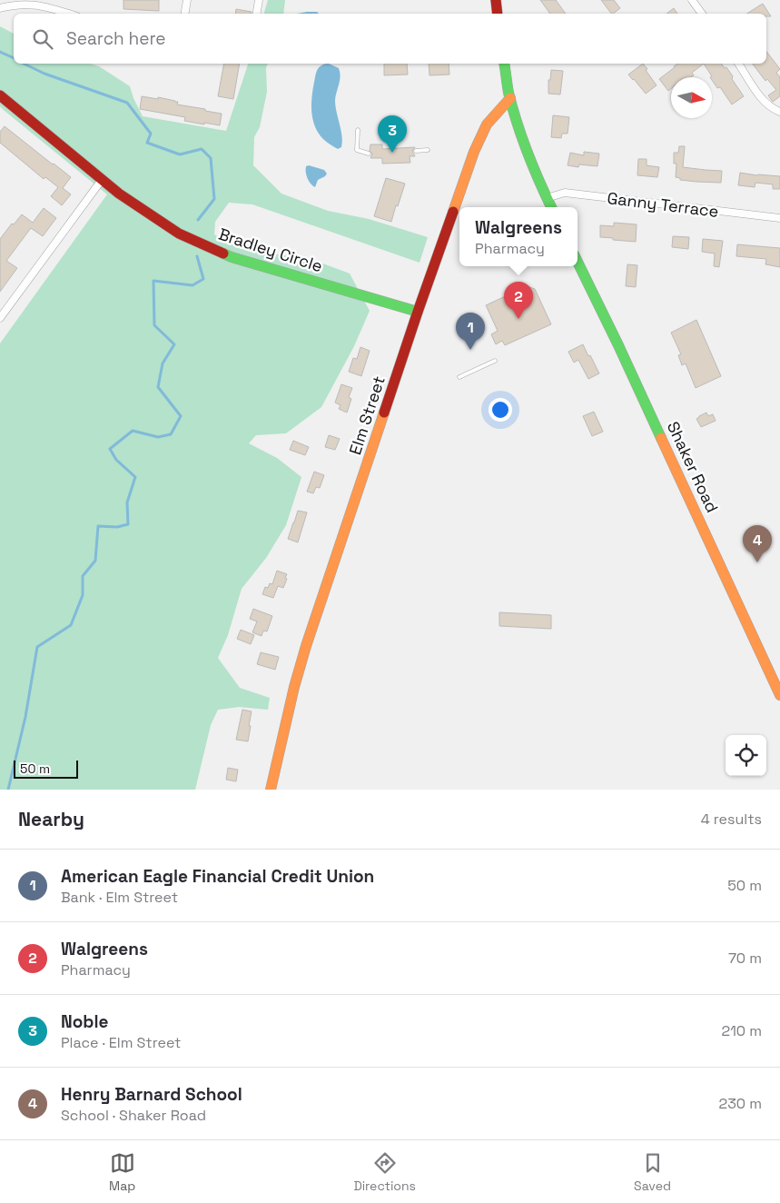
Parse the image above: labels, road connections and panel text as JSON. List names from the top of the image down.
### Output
{
  "streets": {
    "street": [
      "Ganny Terrace",
      "Bradley Circle",
      "Elm Street",
      "Shaker Road"
    ]
  },
  "crossings": [
    ["Bradley Circle", "Elm Street"]
  ],
  "scale_bar": "50 m",
  "north": "right",
  "page": {
    "search": "Search here",
    "pins": [
      "3",
      "2",
      "1",
      "4"
    ],
    "popup": ["Walgreens", "Pharmacy"],
    "scale": "50 m",
    "heading": ["Nearby", "4 results"],
    "list": [
      {
        "mark": "1",
        "name": "American Eagle Financial Credit Union",
        "note": "Bank · Elm Street",
        "value": "50 m"
      },
      {
        "mark": "2",
        "name": "Walgreens",
        "note": "Pharmacy",
        "value": "70 m"
      },
      {
        "mark": "3",
        "name": "Noble",
        "note": "Place · Elm Street",
        "value": "210 m"
      },
      {
        "mark": "4",
        "name": "Henry Barnard School",
        "note": "School · Shaker Road",
        "value": "230 m"
      }
    ],
    "nav": ["Map", "Directions", "Saved"]
  }
}
